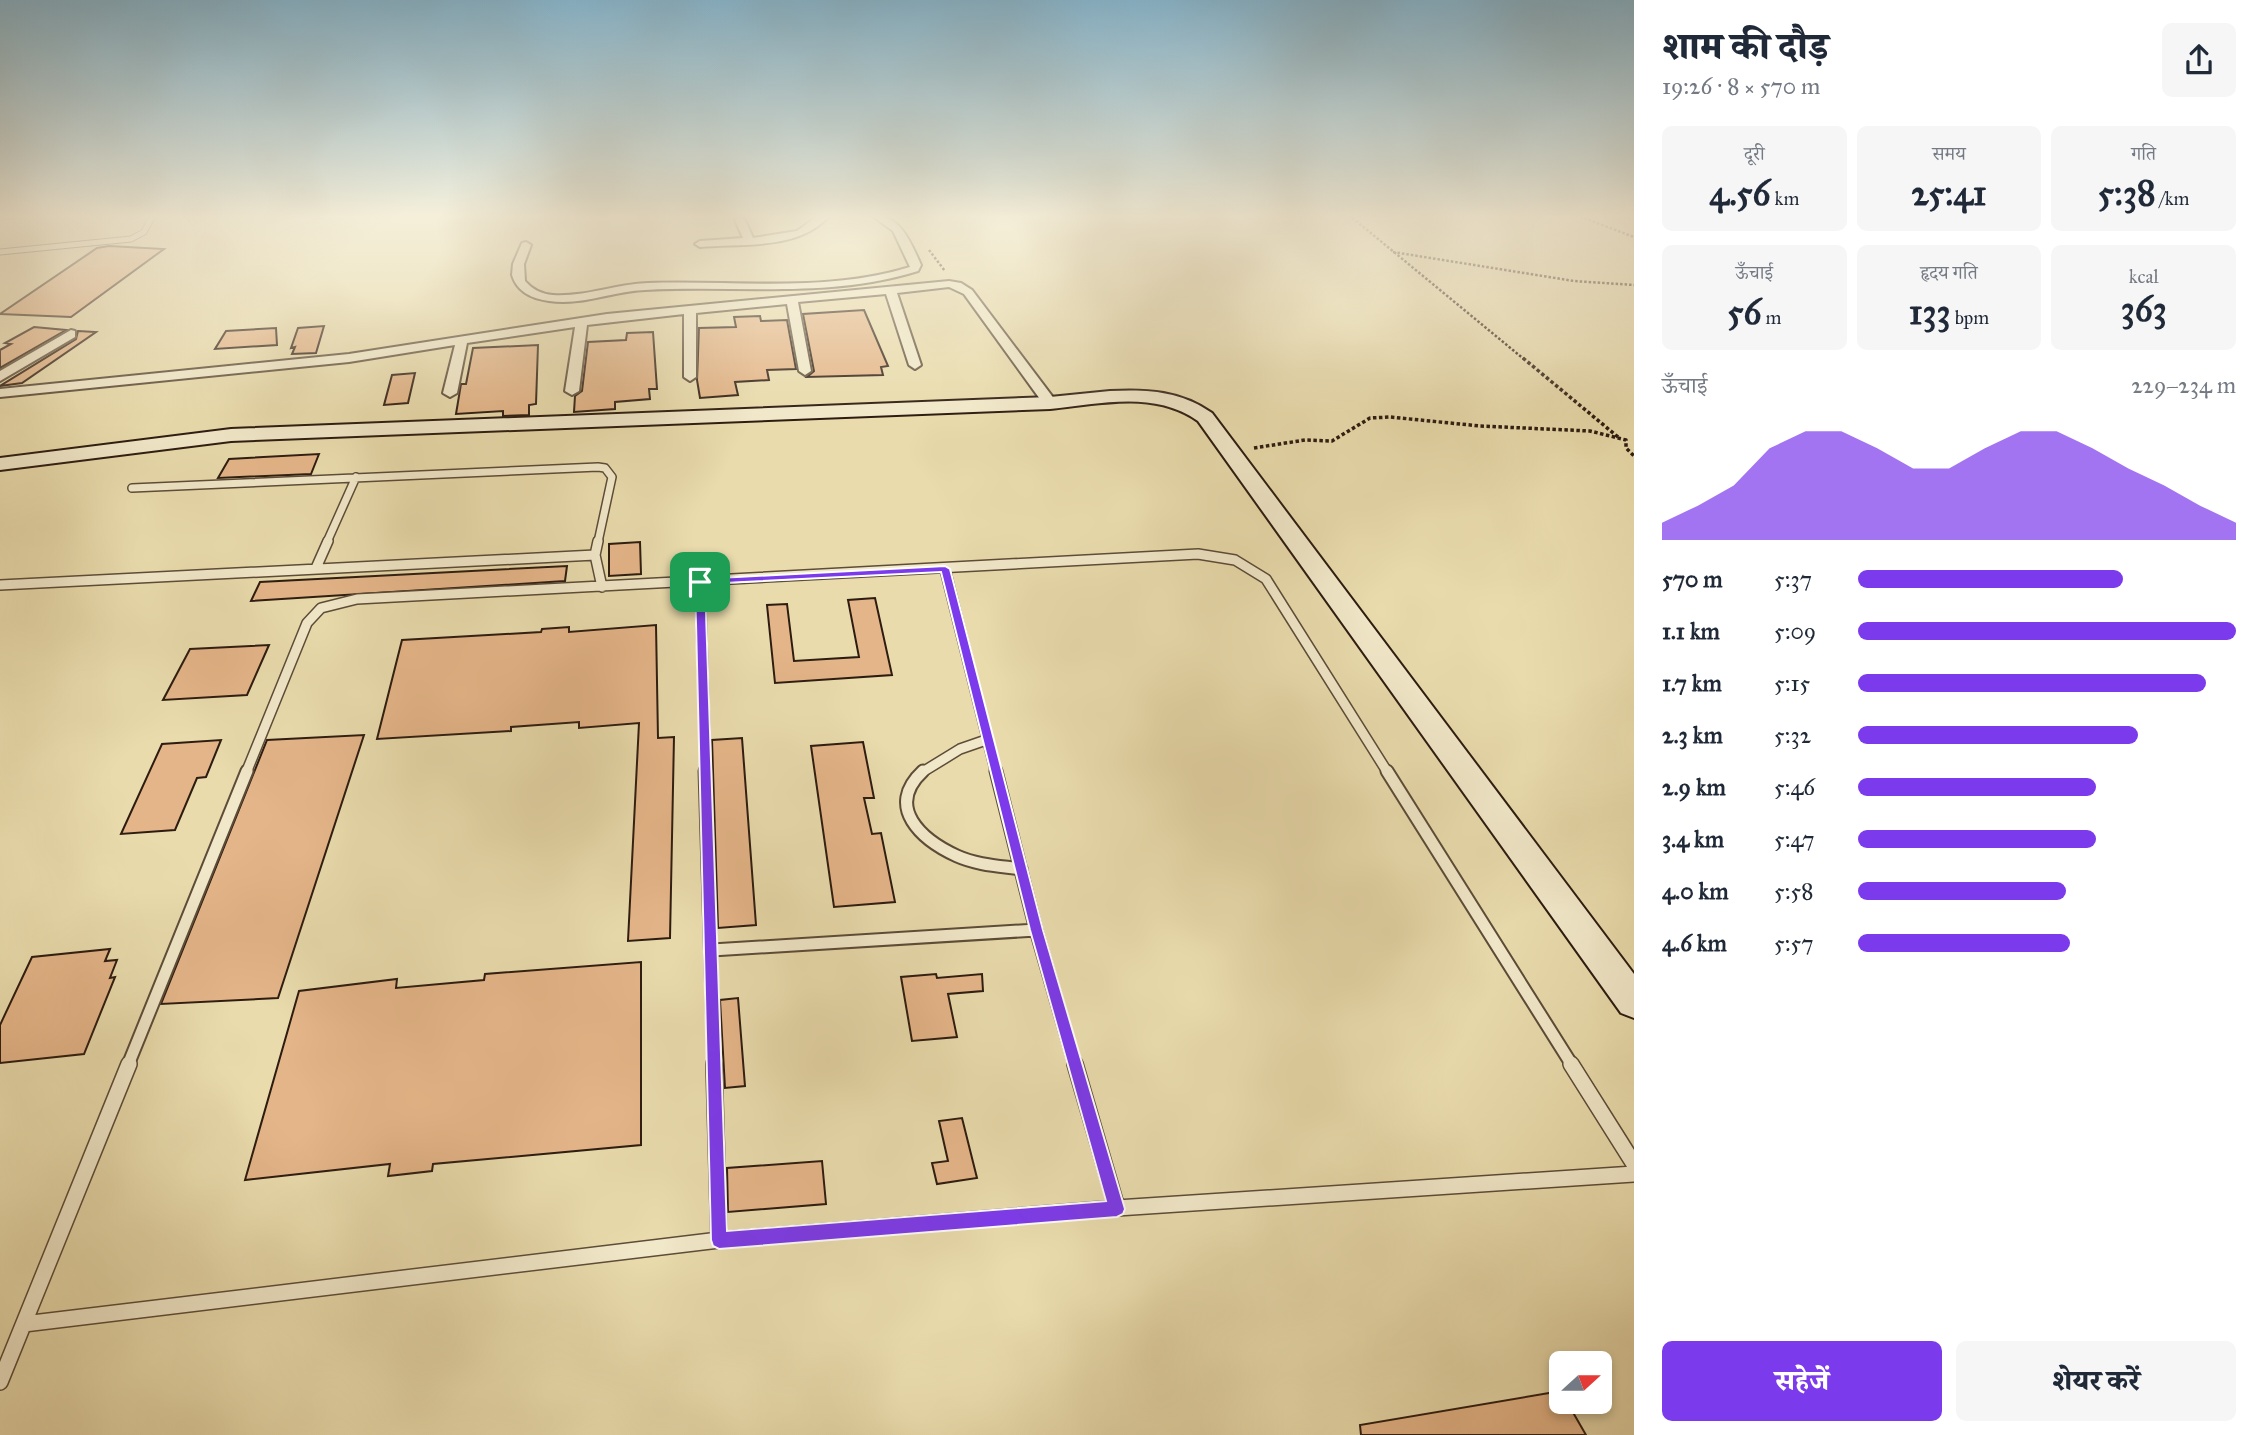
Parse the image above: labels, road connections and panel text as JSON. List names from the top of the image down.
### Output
{
  "north": "right",
  "page": {
    "heading": ["शाम की दौड़", "19:26 · 8 × 570 m"],
    "stats": [
      ["दूरी", "4.56 km"],
      ["समय", "25:41"],
      ["गति", "5:38 /km"],
      ["ऊँचाई", "56 m"],
      ["हृदय गति", "133 bpm"],
      ["kcal", "363"]
    ],
    "chart": ["ऊँचाई", "229–234 m"],
    "list": [
      {
        "name": "570 m",
        "note": "5:37"
      },
      {
        "name": "1.1 km",
        "note": "5:09"
      },
      {
        "name": "1.7 km",
        "note": "5:15"
      },
      {
        "name": "2.3 km",
        "note": "5:32"
      },
      {
        "name": "2.9 km",
        "note": "5:46"
      },
      {
        "name": "3.4 km",
        "note": "5:47"
      },
      {
        "name": "4.0 km",
        "note": "5:58"
      },
      {
        "name": "4.6 km",
        "note": "5:57"
      }
    ],
    "buttons": ["सहेजें", "शेयर करें"]
  }
}
